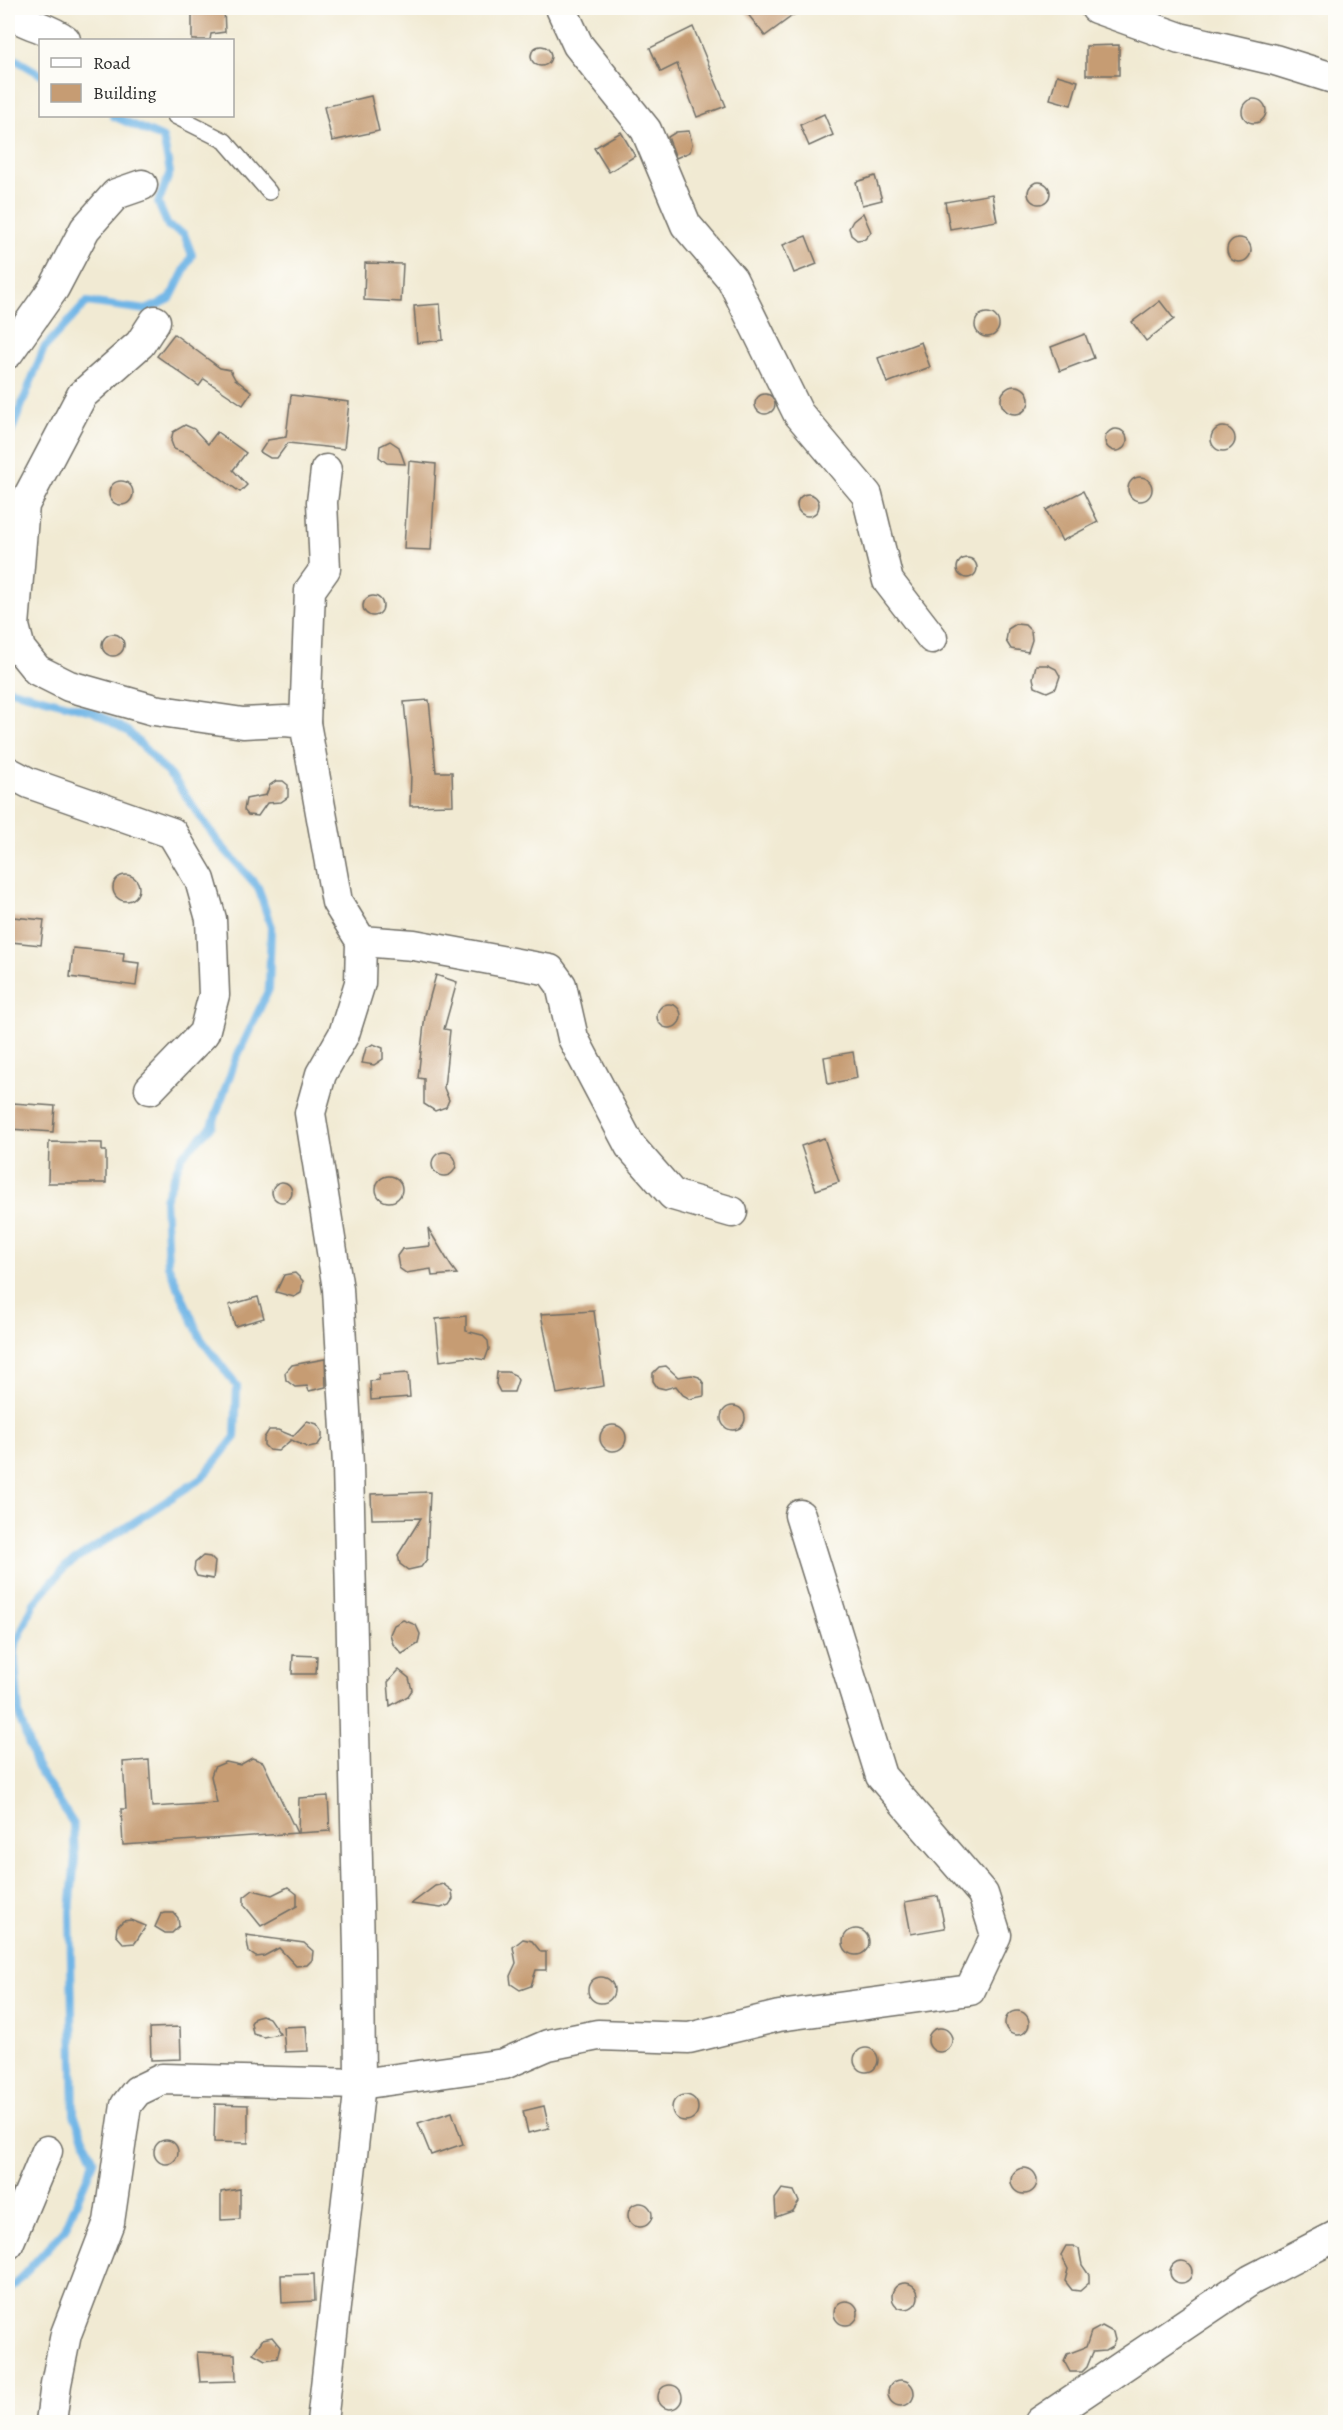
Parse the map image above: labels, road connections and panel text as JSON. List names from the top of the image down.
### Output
{
  "legend": ["Road", "Building"]
}
